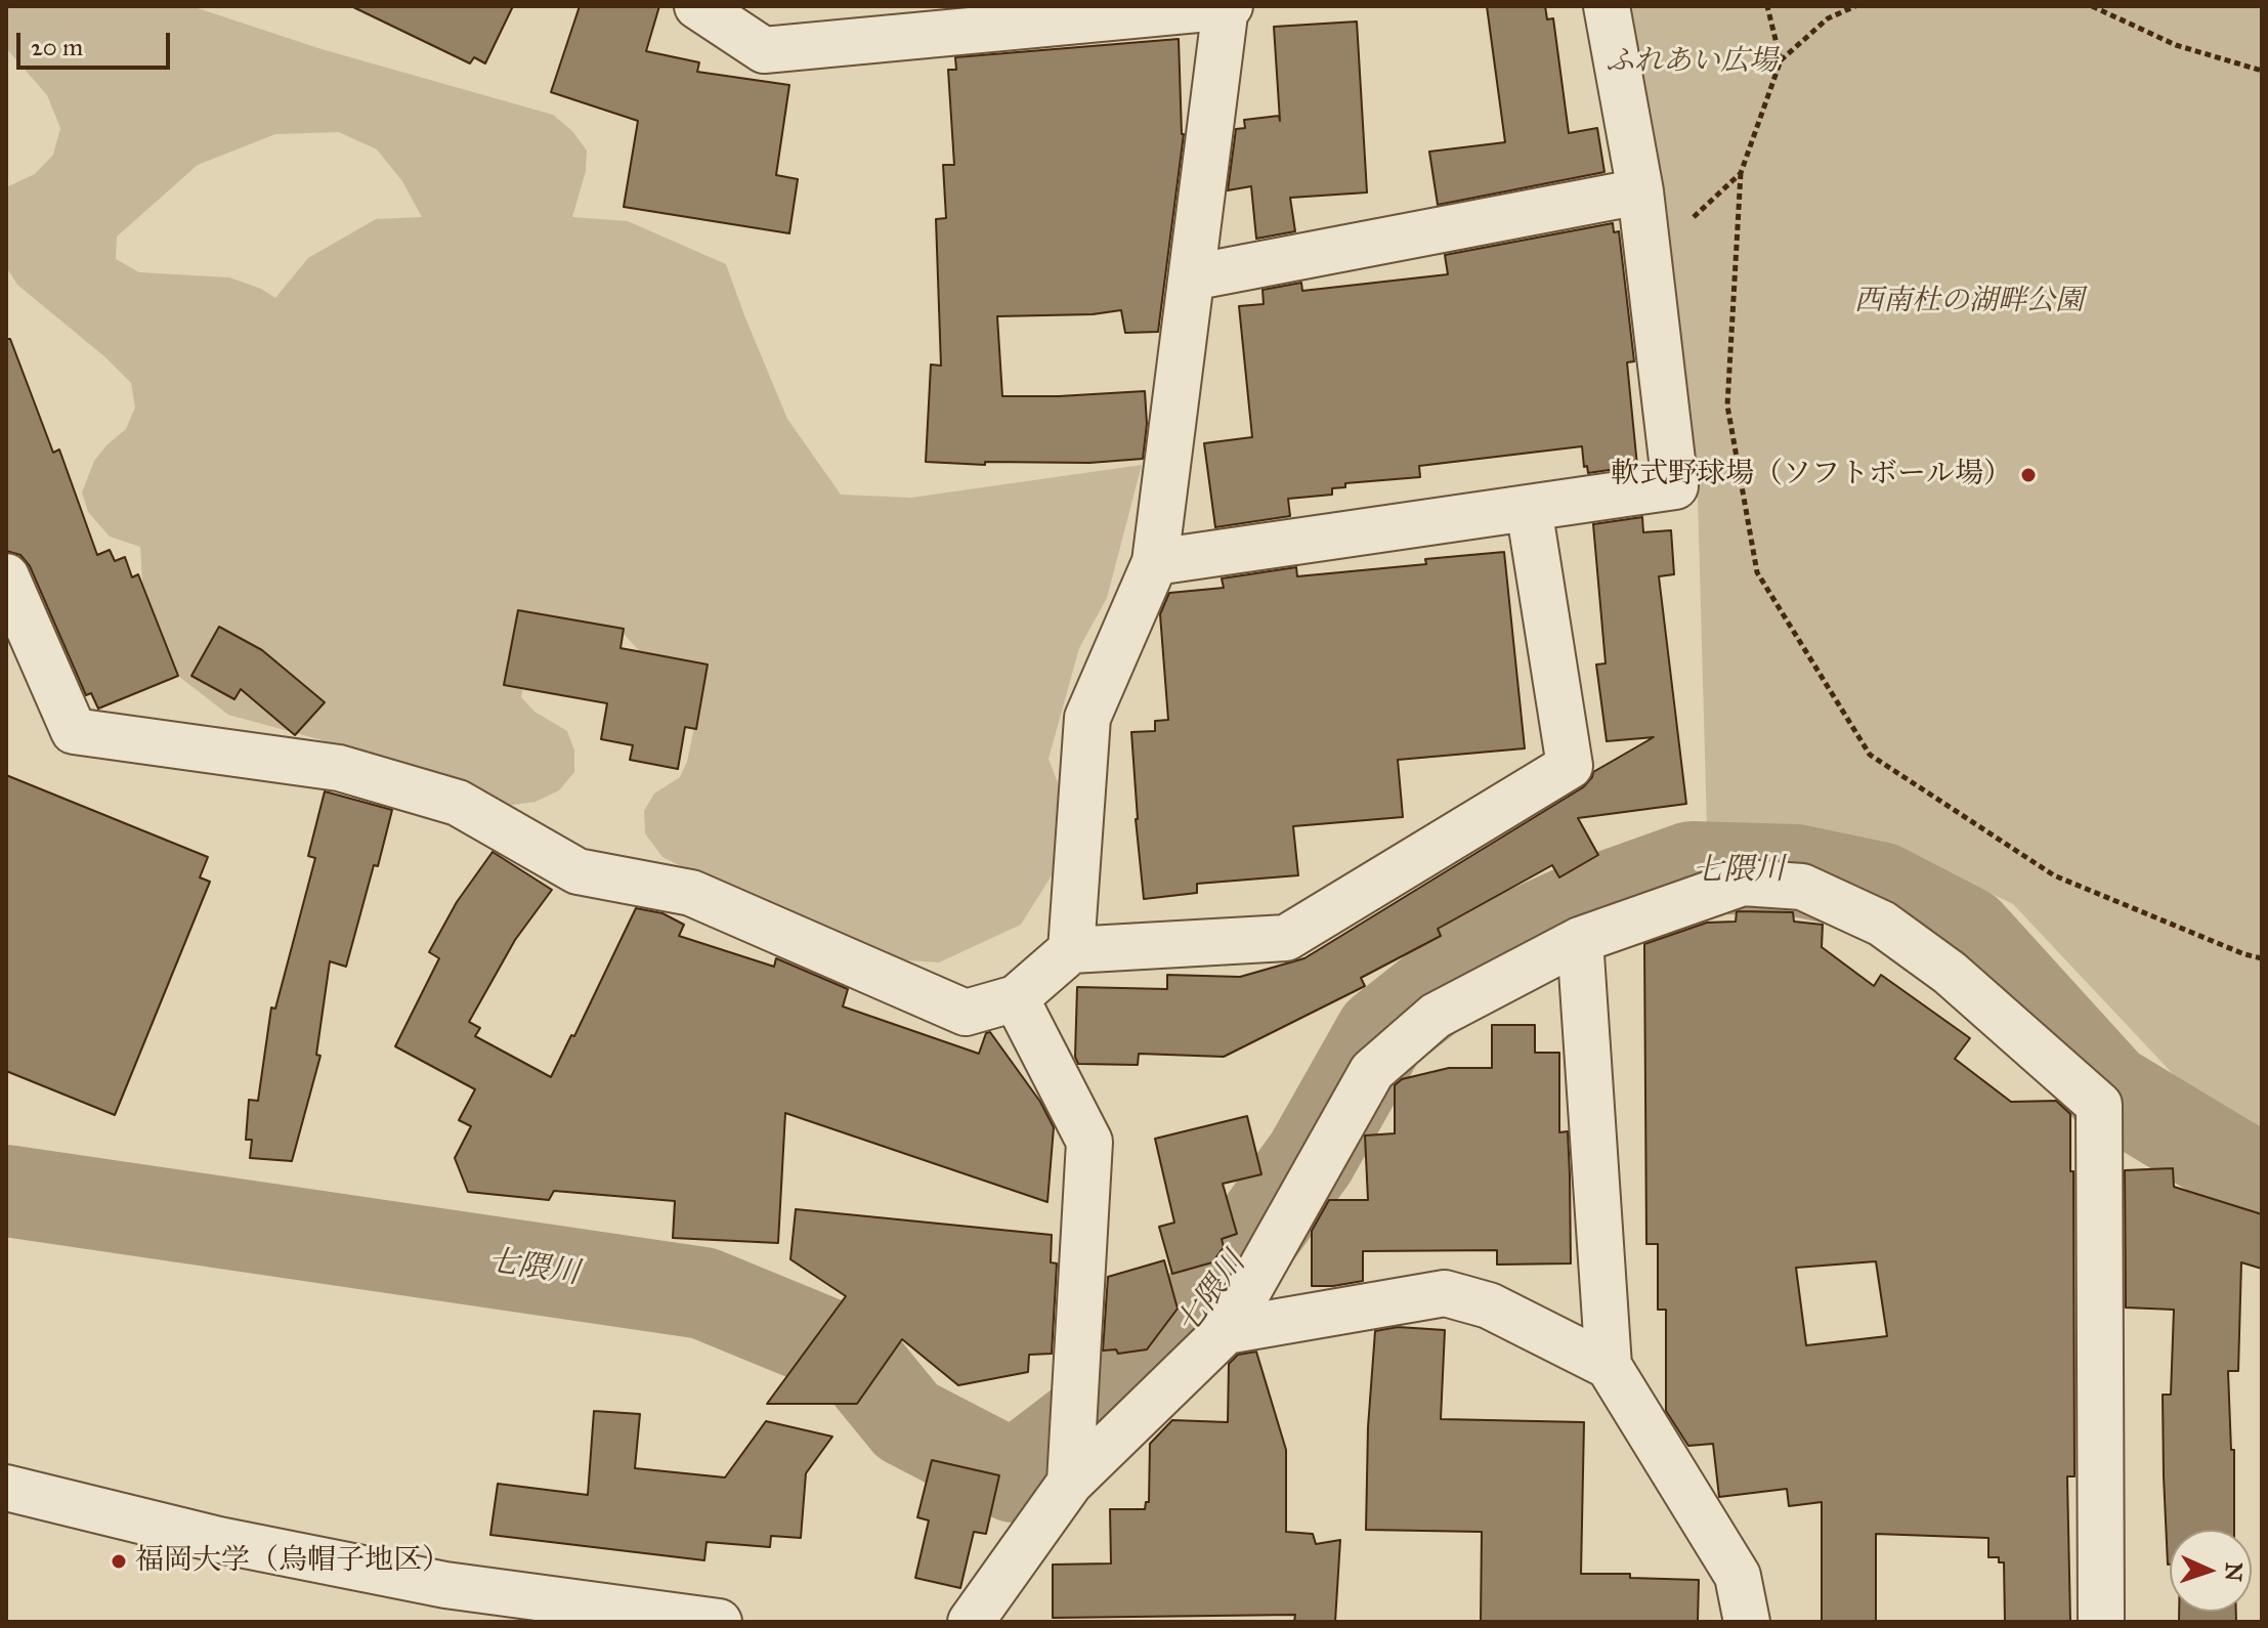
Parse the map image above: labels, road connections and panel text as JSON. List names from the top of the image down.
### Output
{
  "water": ["七隈川"],
  "parks": ["ふれあい広場", "西南杜の湖畔公園"],
  "places": ["軟式野球場（ソフトボール場）", "福岡大学（烏帽子地区）"],
  "scale_bar": "20 m",
  "north": "right"
}
